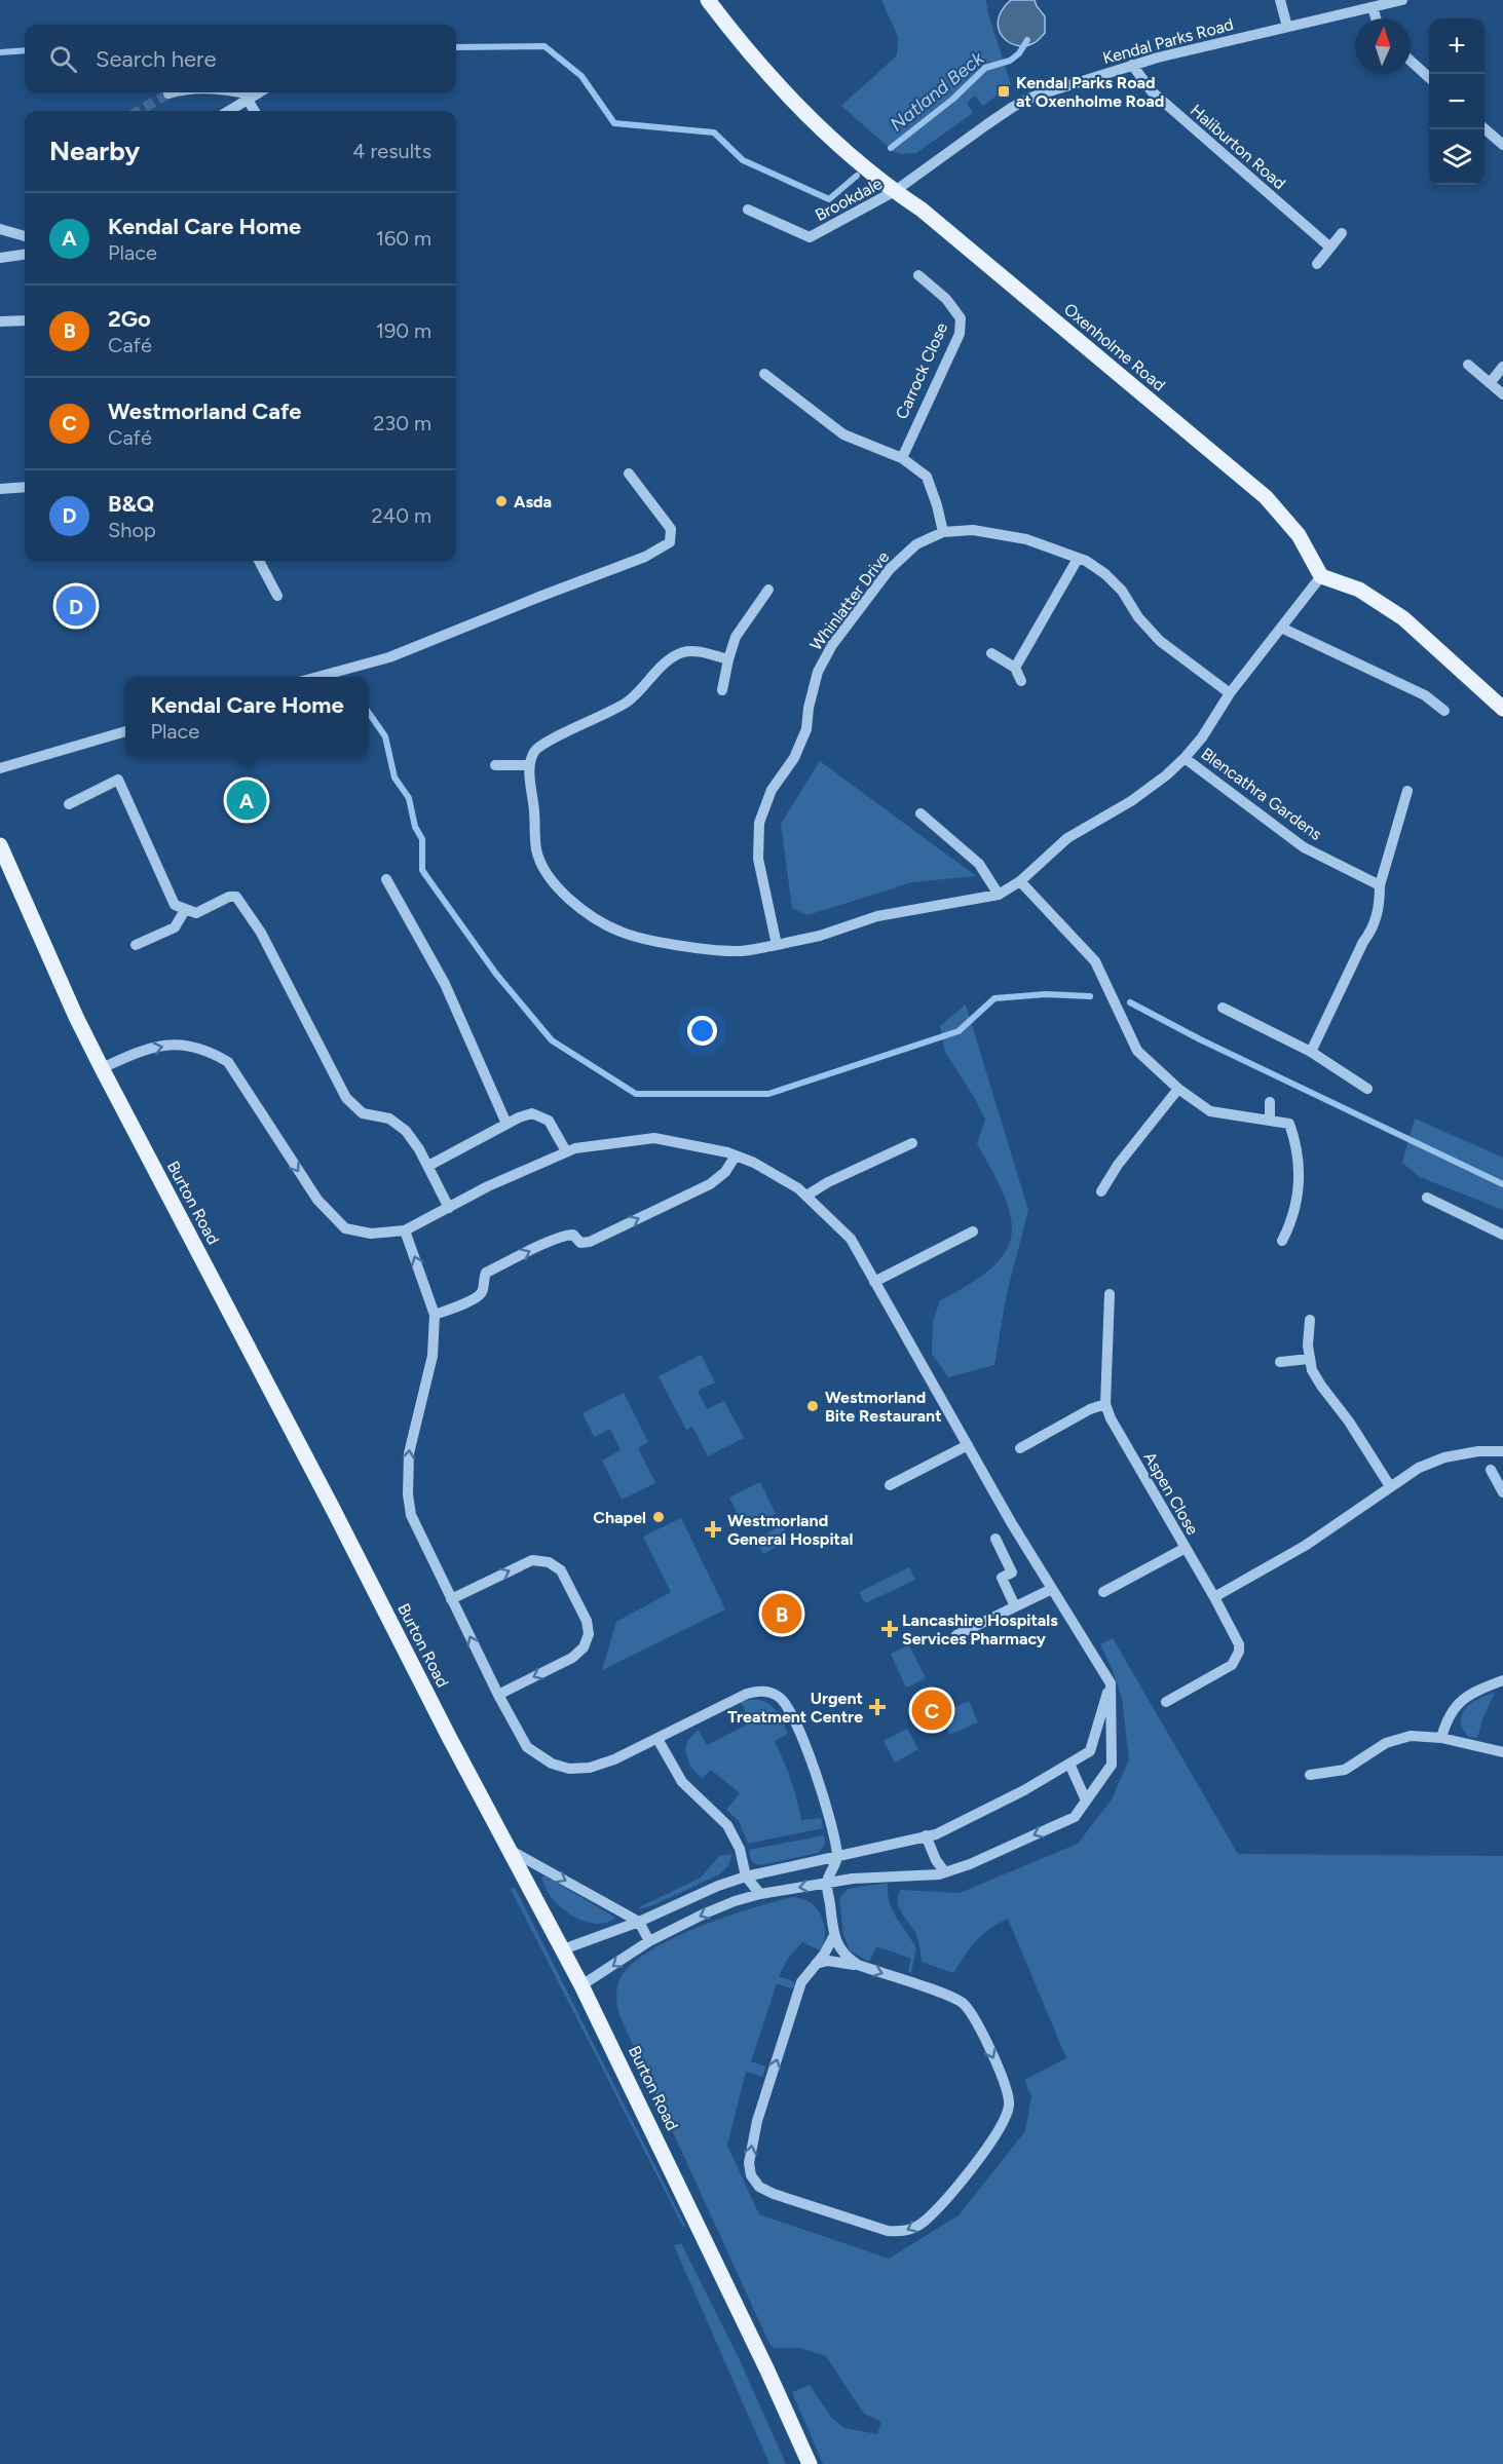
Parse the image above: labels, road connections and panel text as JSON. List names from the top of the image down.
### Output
{
  "streets": {
    "main road": ["Oxenholme Road", "Burton Road"],
    "street": [
      "Kendal Parks Road",
      "Haliburton Road",
      "Brookdale",
      "Carrock Close",
      "Whinlatter Drive",
      "Blencathra Gardens",
      "Aspen Close"
    ]
  },
  "crossings": [
    ["Kendal Parks Road", "Haliburton Road"],
    ["Kendal Parks Road", "Brookdale"],
    ["Kendal Parks Road", "Oxenholme Road"],
    ["Brookdale", "Oxenholme Road"]
  ],
  "water": ["Natland Beck"],
  "places": {
    "transit": ["Kendal Parks Road at Oxenholme Road"],
    "other": ["Asda", "Westmorland Bite Restaurant", "Chapel"],
    "health": ["Westmorland General Hospital", "Lancashire Hospitals Services Pharmacy", "Urgent Treatment Centre"]
  },
  "north": "top",
  "page": {
    "map_buttons": ["+", "−"],
    "search": "Search here",
    "heading": ["Nearby", "4 results"],
    "list": [
      {
        "mark": "A",
        "name": "Kendal Care Home",
        "note": "Place",
        "value": "160 m"
      },
      {
        "mark": "B",
        "name": "2Go",
        "note": "Café",
        "value": "190 m"
      },
      {
        "mark": "C",
        "name": "Westmorland Cafe",
        "note": "Café",
        "value": "230 m"
      },
      {
        "mark": "D",
        "name": "B&Q",
        "note": "Shop",
        "value": "240 m"
      }
    ],
    "pins": [
      "D",
      "A",
      "B",
      "C"
    ],
    "popup": ["Kendal Care Home", "Place"]
  }
}
